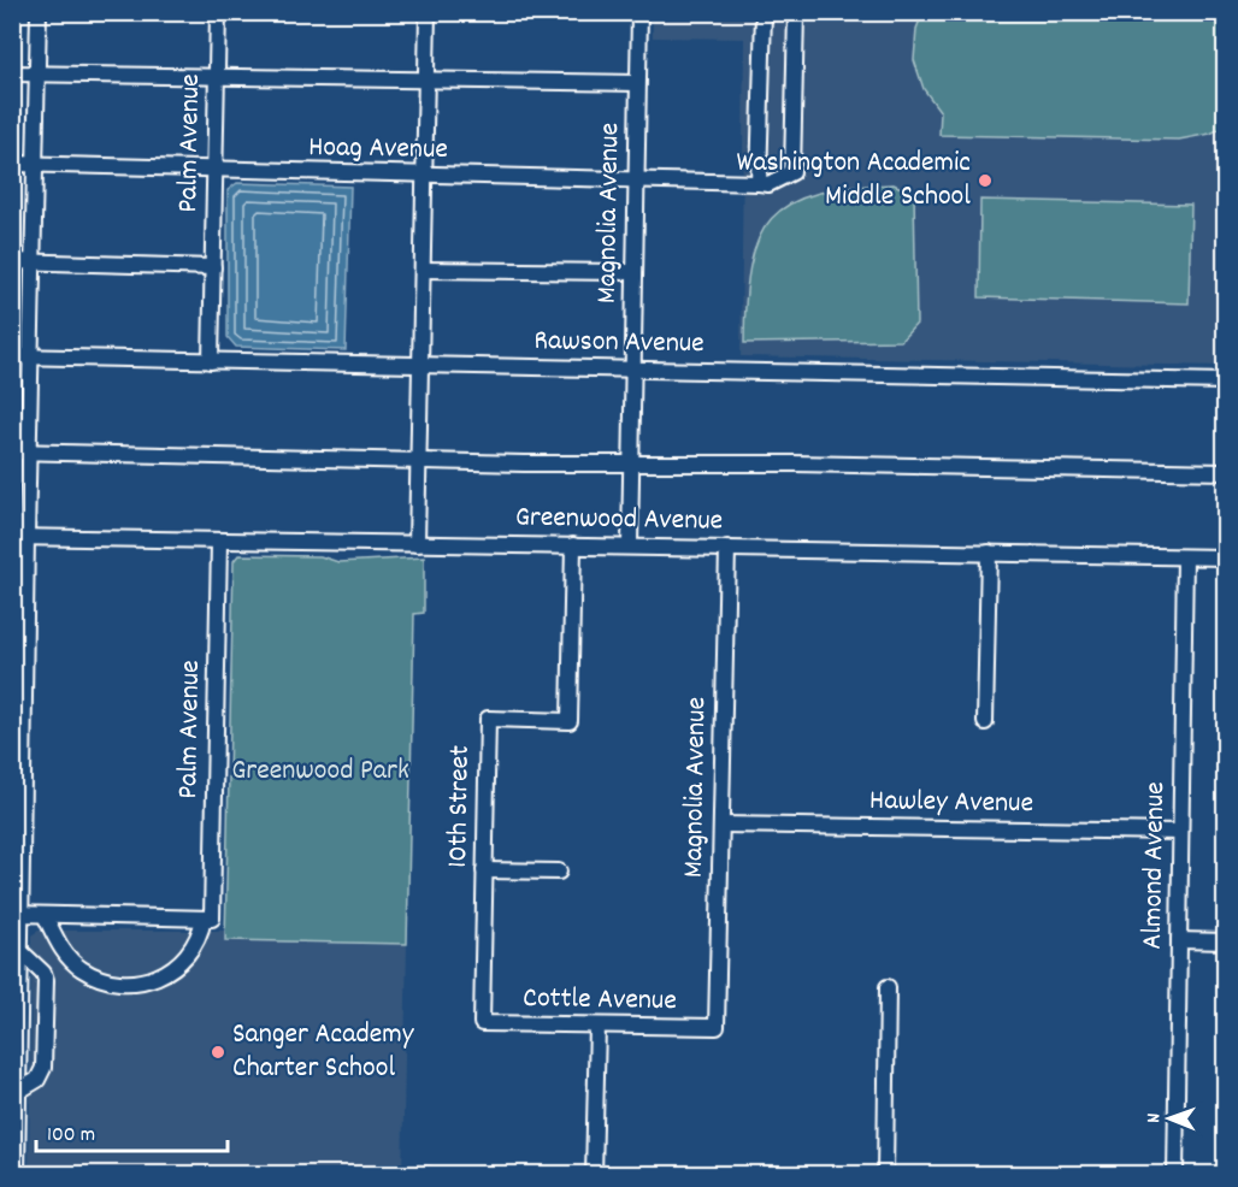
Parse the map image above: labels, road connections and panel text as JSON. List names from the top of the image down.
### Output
{
  "streets": {
    "street": [
      "Palm Avenue",
      "Hoag Avenue",
      "Magnolia Avenue",
      "Rawson Avenue",
      "Greenwood Avenue",
      "Hawley Avenue",
      "10th Street",
      "Almond Avenue",
      "Cottle Avenue"
    ]
  },
  "crossings": [
    ["Palm Avenue", "Hoag Avenue"],
    ["Palm Avenue", "Rawson Avenue"],
    ["Palm Avenue", "Greenwood Avenue"],
    ["Hoag Avenue", "Magnolia Avenue"],
    ["Magnolia Avenue", "Rawson Avenue"],
    ["Magnolia Avenue", "Greenwood Avenue"],
    ["Magnolia Avenue", "Hawley Avenue"],
    ["Magnolia Avenue", "Cottle Avenue"],
    ["Greenwood Avenue", "10th Street"],
    ["Greenwood Avenue", "Almond Avenue"],
    ["Hawley Avenue", "Almond Avenue"],
    ["10th Street", "Cottle Avenue"]
  ],
  "parks": ["Greenwood Park"],
  "places": ["Washington Academic Middle School", "Sanger Academy Charter School"],
  "scale_bar": "100 m",
  "north": "left"
}
